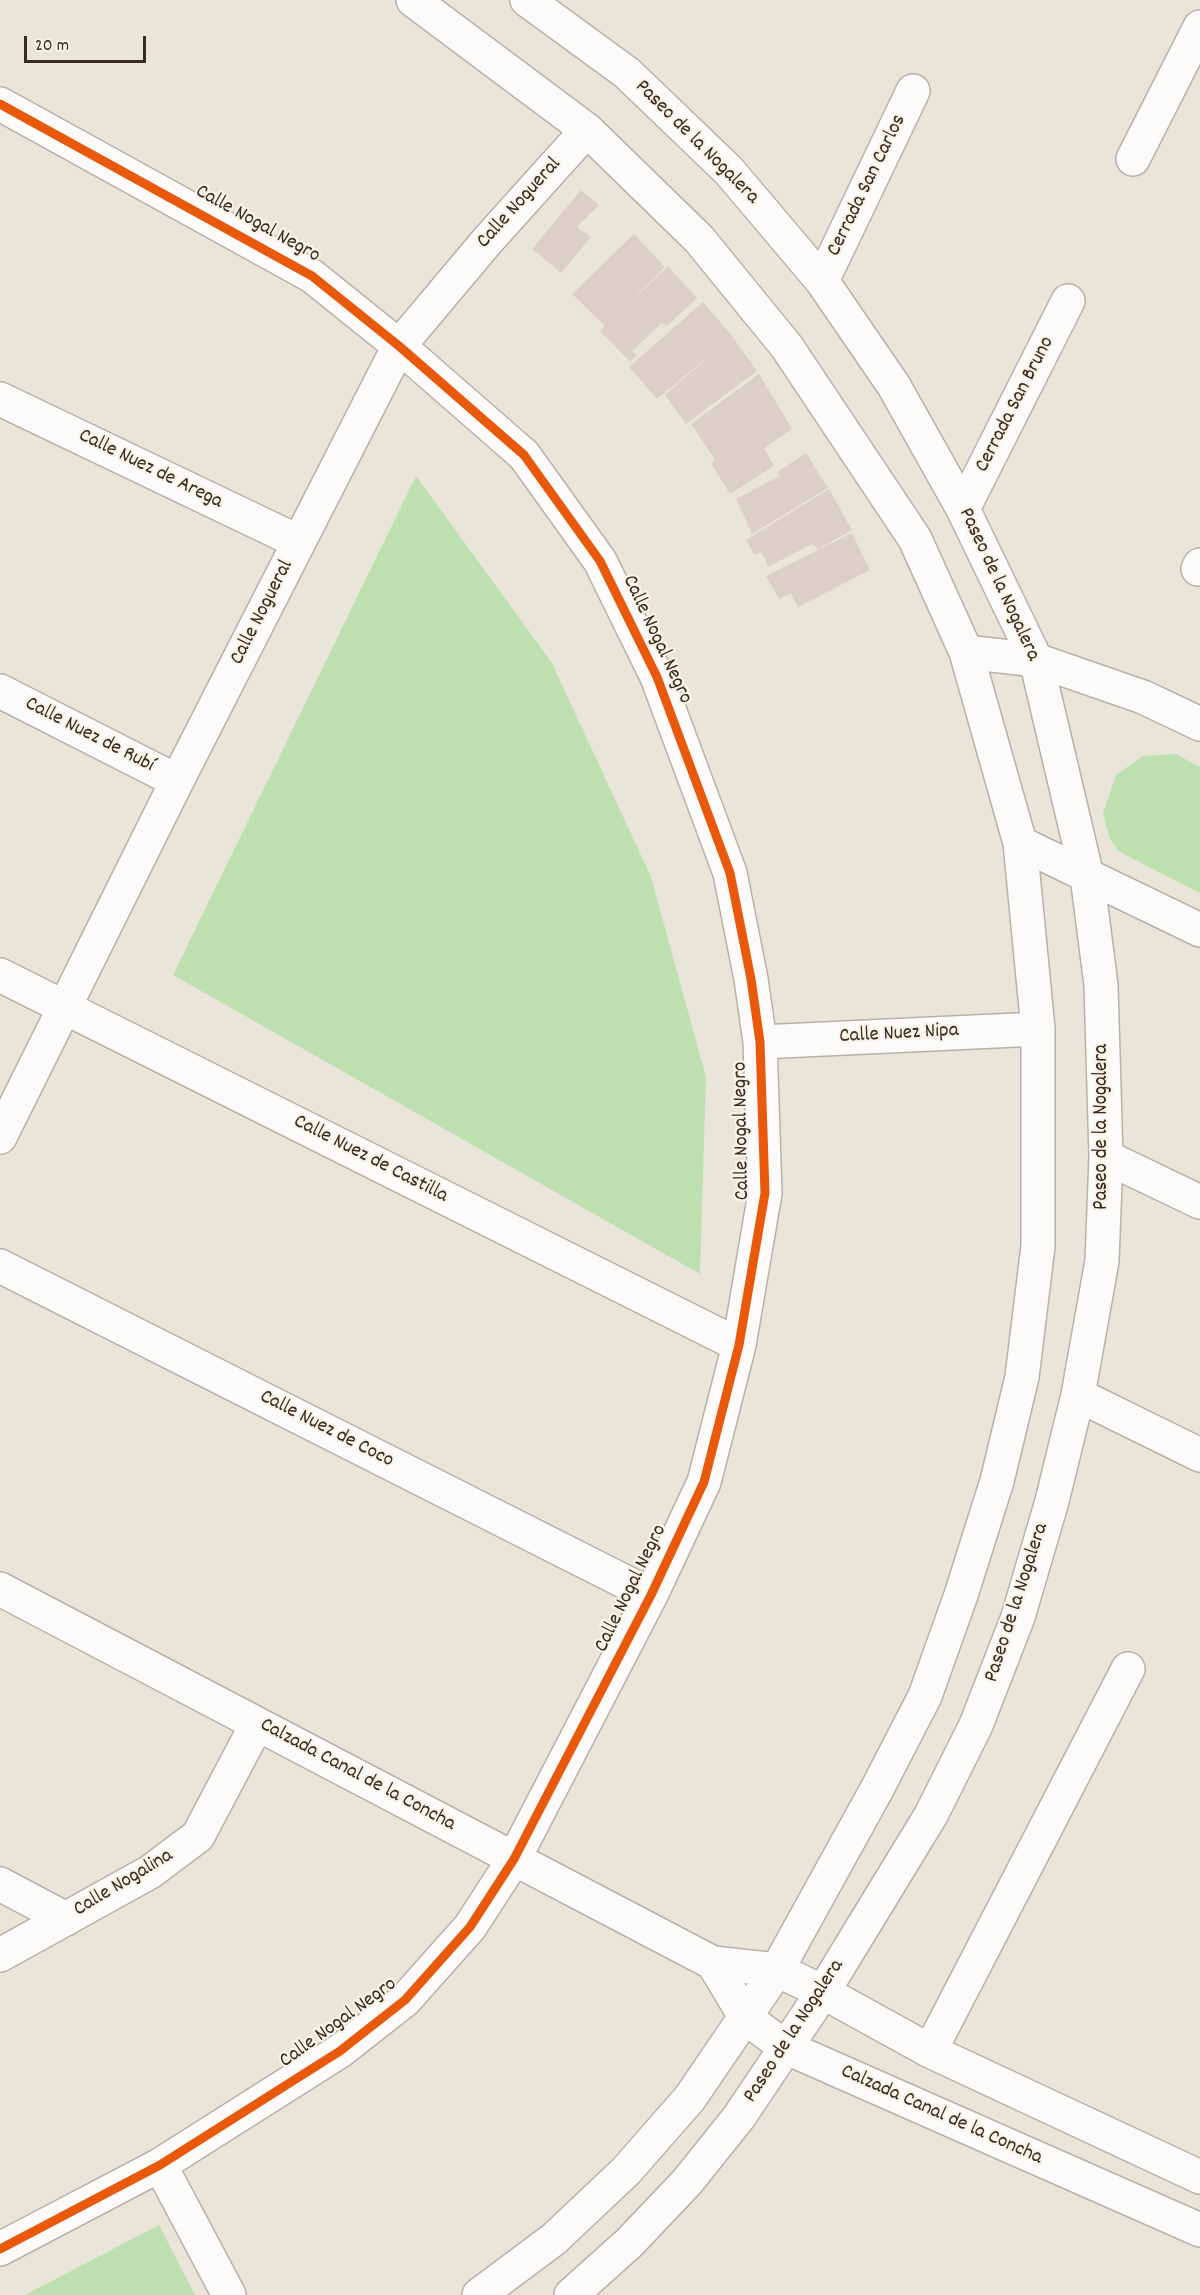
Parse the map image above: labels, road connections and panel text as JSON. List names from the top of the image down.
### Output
{
  "streets": {
    "street": [
      "Paseo de la Nogalera",
      "Cerrada San Carlos",
      "Calle Nogueral",
      "Calle Nogal Negro",
      "Cerrada San Bruno",
      "Calle Nuez de Arega",
      "Calle Nuez de Rubí",
      "Calle Nuez Nipa",
      "Calle Nuez de Castilla",
      "Calle Nuez de Coco",
      "Calzada Canal de la Concha",
      "Calle Nogalina"
    ]
  },
  "crossings": [
    ["Paseo de la Nogalera", "Cerrada San Carlos"],
    ["Paseo de la Nogalera", "Cerrada San Bruno"],
    ["Paseo de la Nogalera", "Calzada Canal de la Concha"],
    ["Calle Nogueral", "Calle Nogal Negro"],
    ["Calle Nogueral", "Calle Nuez de Arega"],
    ["Calle Nogueral", "Calle Nuez de Rubí"],
    ["Calle Nogueral", "Calle Nuez de Castilla"],
    ["Calle Nogal Negro", "Calle Nuez Nipa"],
    ["Calle Nogal Negro", "Calle Nuez de Castilla"],
    ["Calle Nogal Negro", "Calle Nuez de Coco"],
    ["Calle Nogal Negro", "Calzada Canal de la Concha"],
    ["Calzada Canal de la Concha", "Calle Nogalina"]
  ],
  "scale_bar": "20 m"
}
